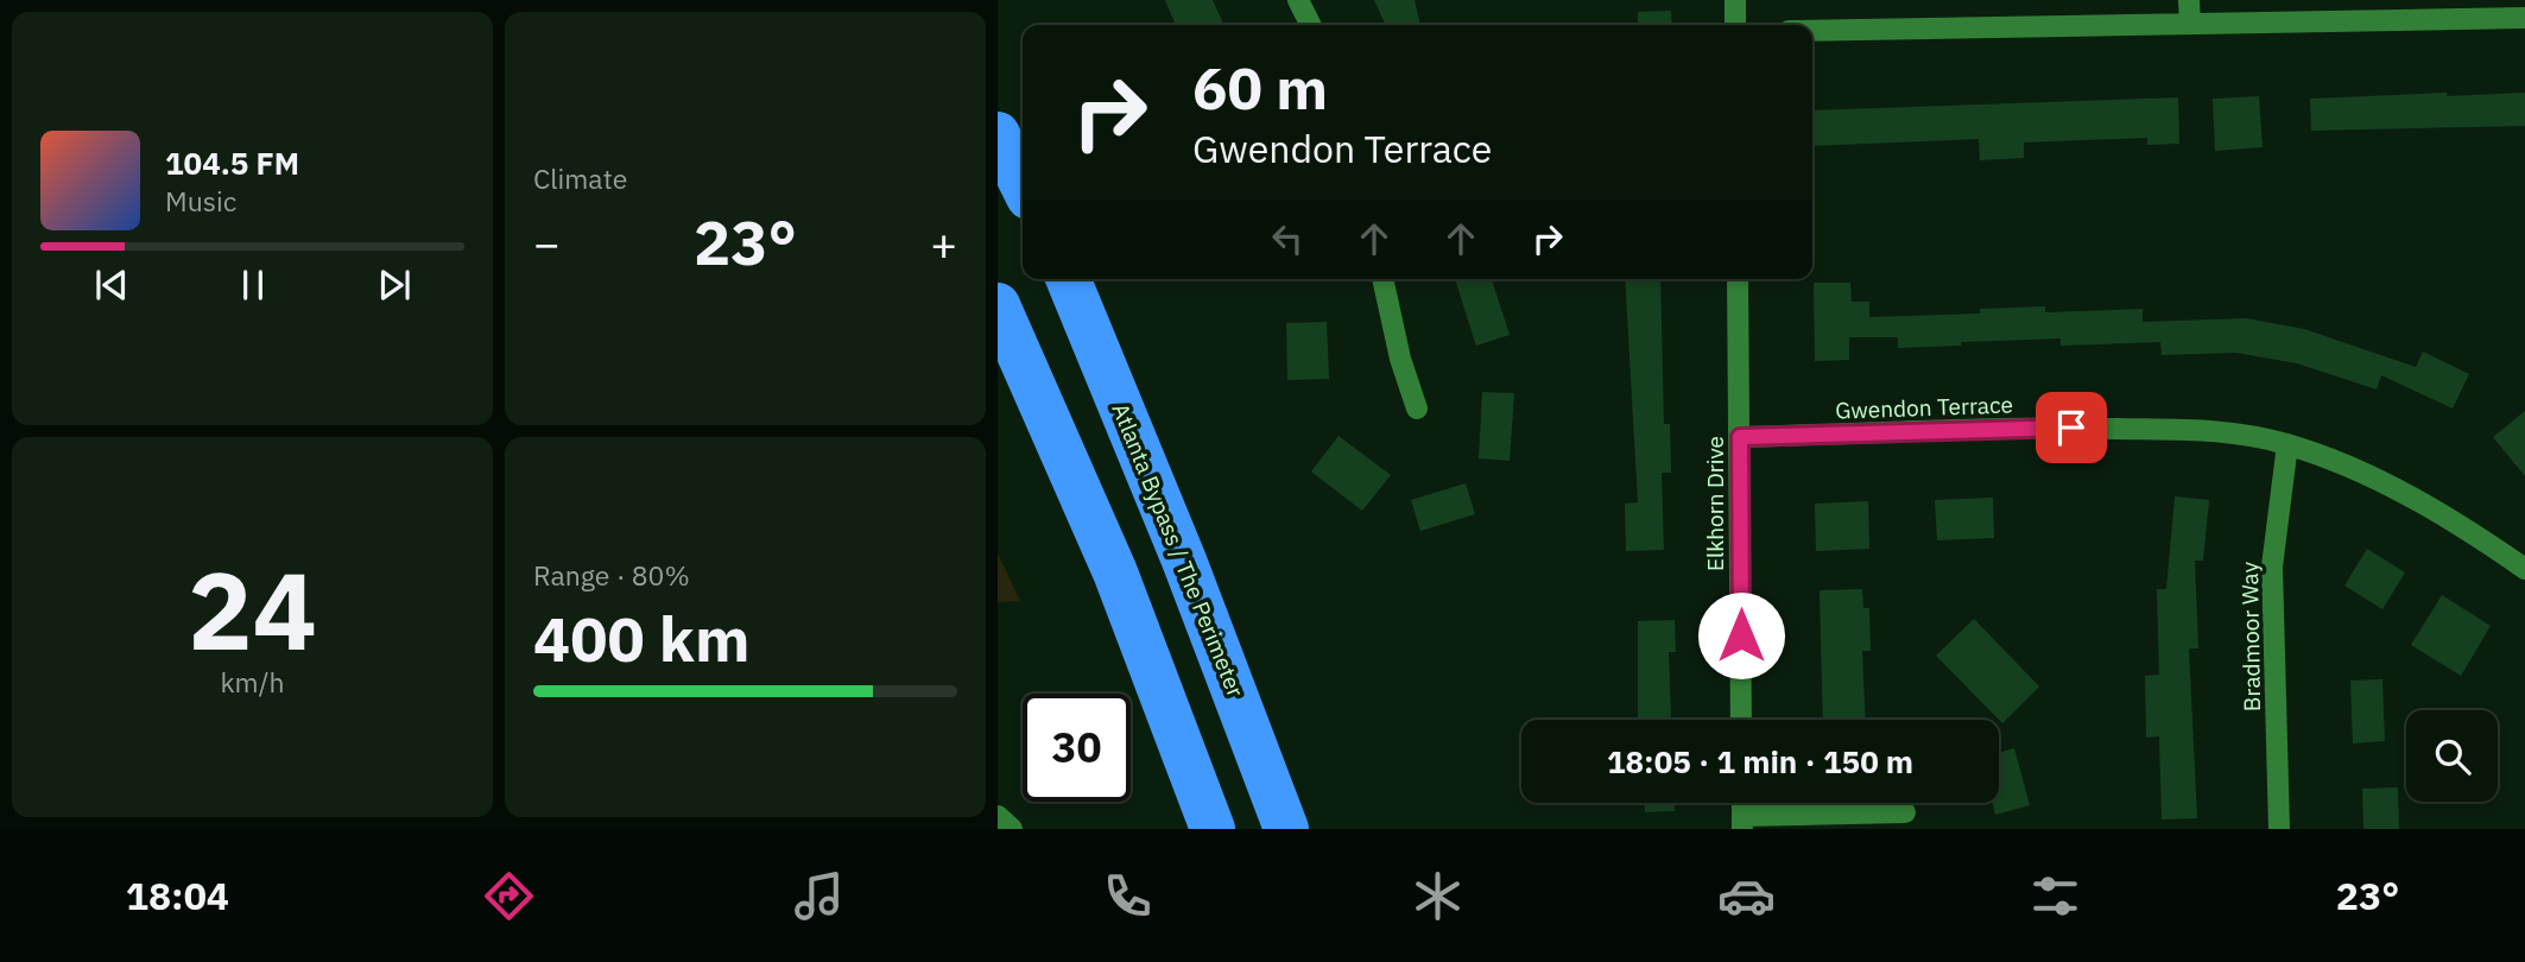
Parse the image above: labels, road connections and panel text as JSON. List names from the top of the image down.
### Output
{
  "streets": {
    "highway": ["Atlanta Bypass / The Perimeter"],
    "street": ["Gwendon Terrace", "Elkhorn Drive", "Bradmoor Way"]
  },
  "crossings": [
    ["Gwendon Terrace", "Elkhorn Drive"],
    ["Gwendon Terrace", "Bradmoor Way"]
  ],
  "page": {
    "tile": [
      "Climate",
      ["24", "km/h"],
      ["Range · 80%", "400 km"]
    ],
    "turn": ["60 m", "Gwendon Terrace"],
    "song": ["104.5 FM", "Music"],
    "heat": ["−", "23°", "+"],
    "limit": "30",
    "trip": "18:05 · 1 min · 150 m",
    "tabs": ["18:04", "23°"]
  }
}
